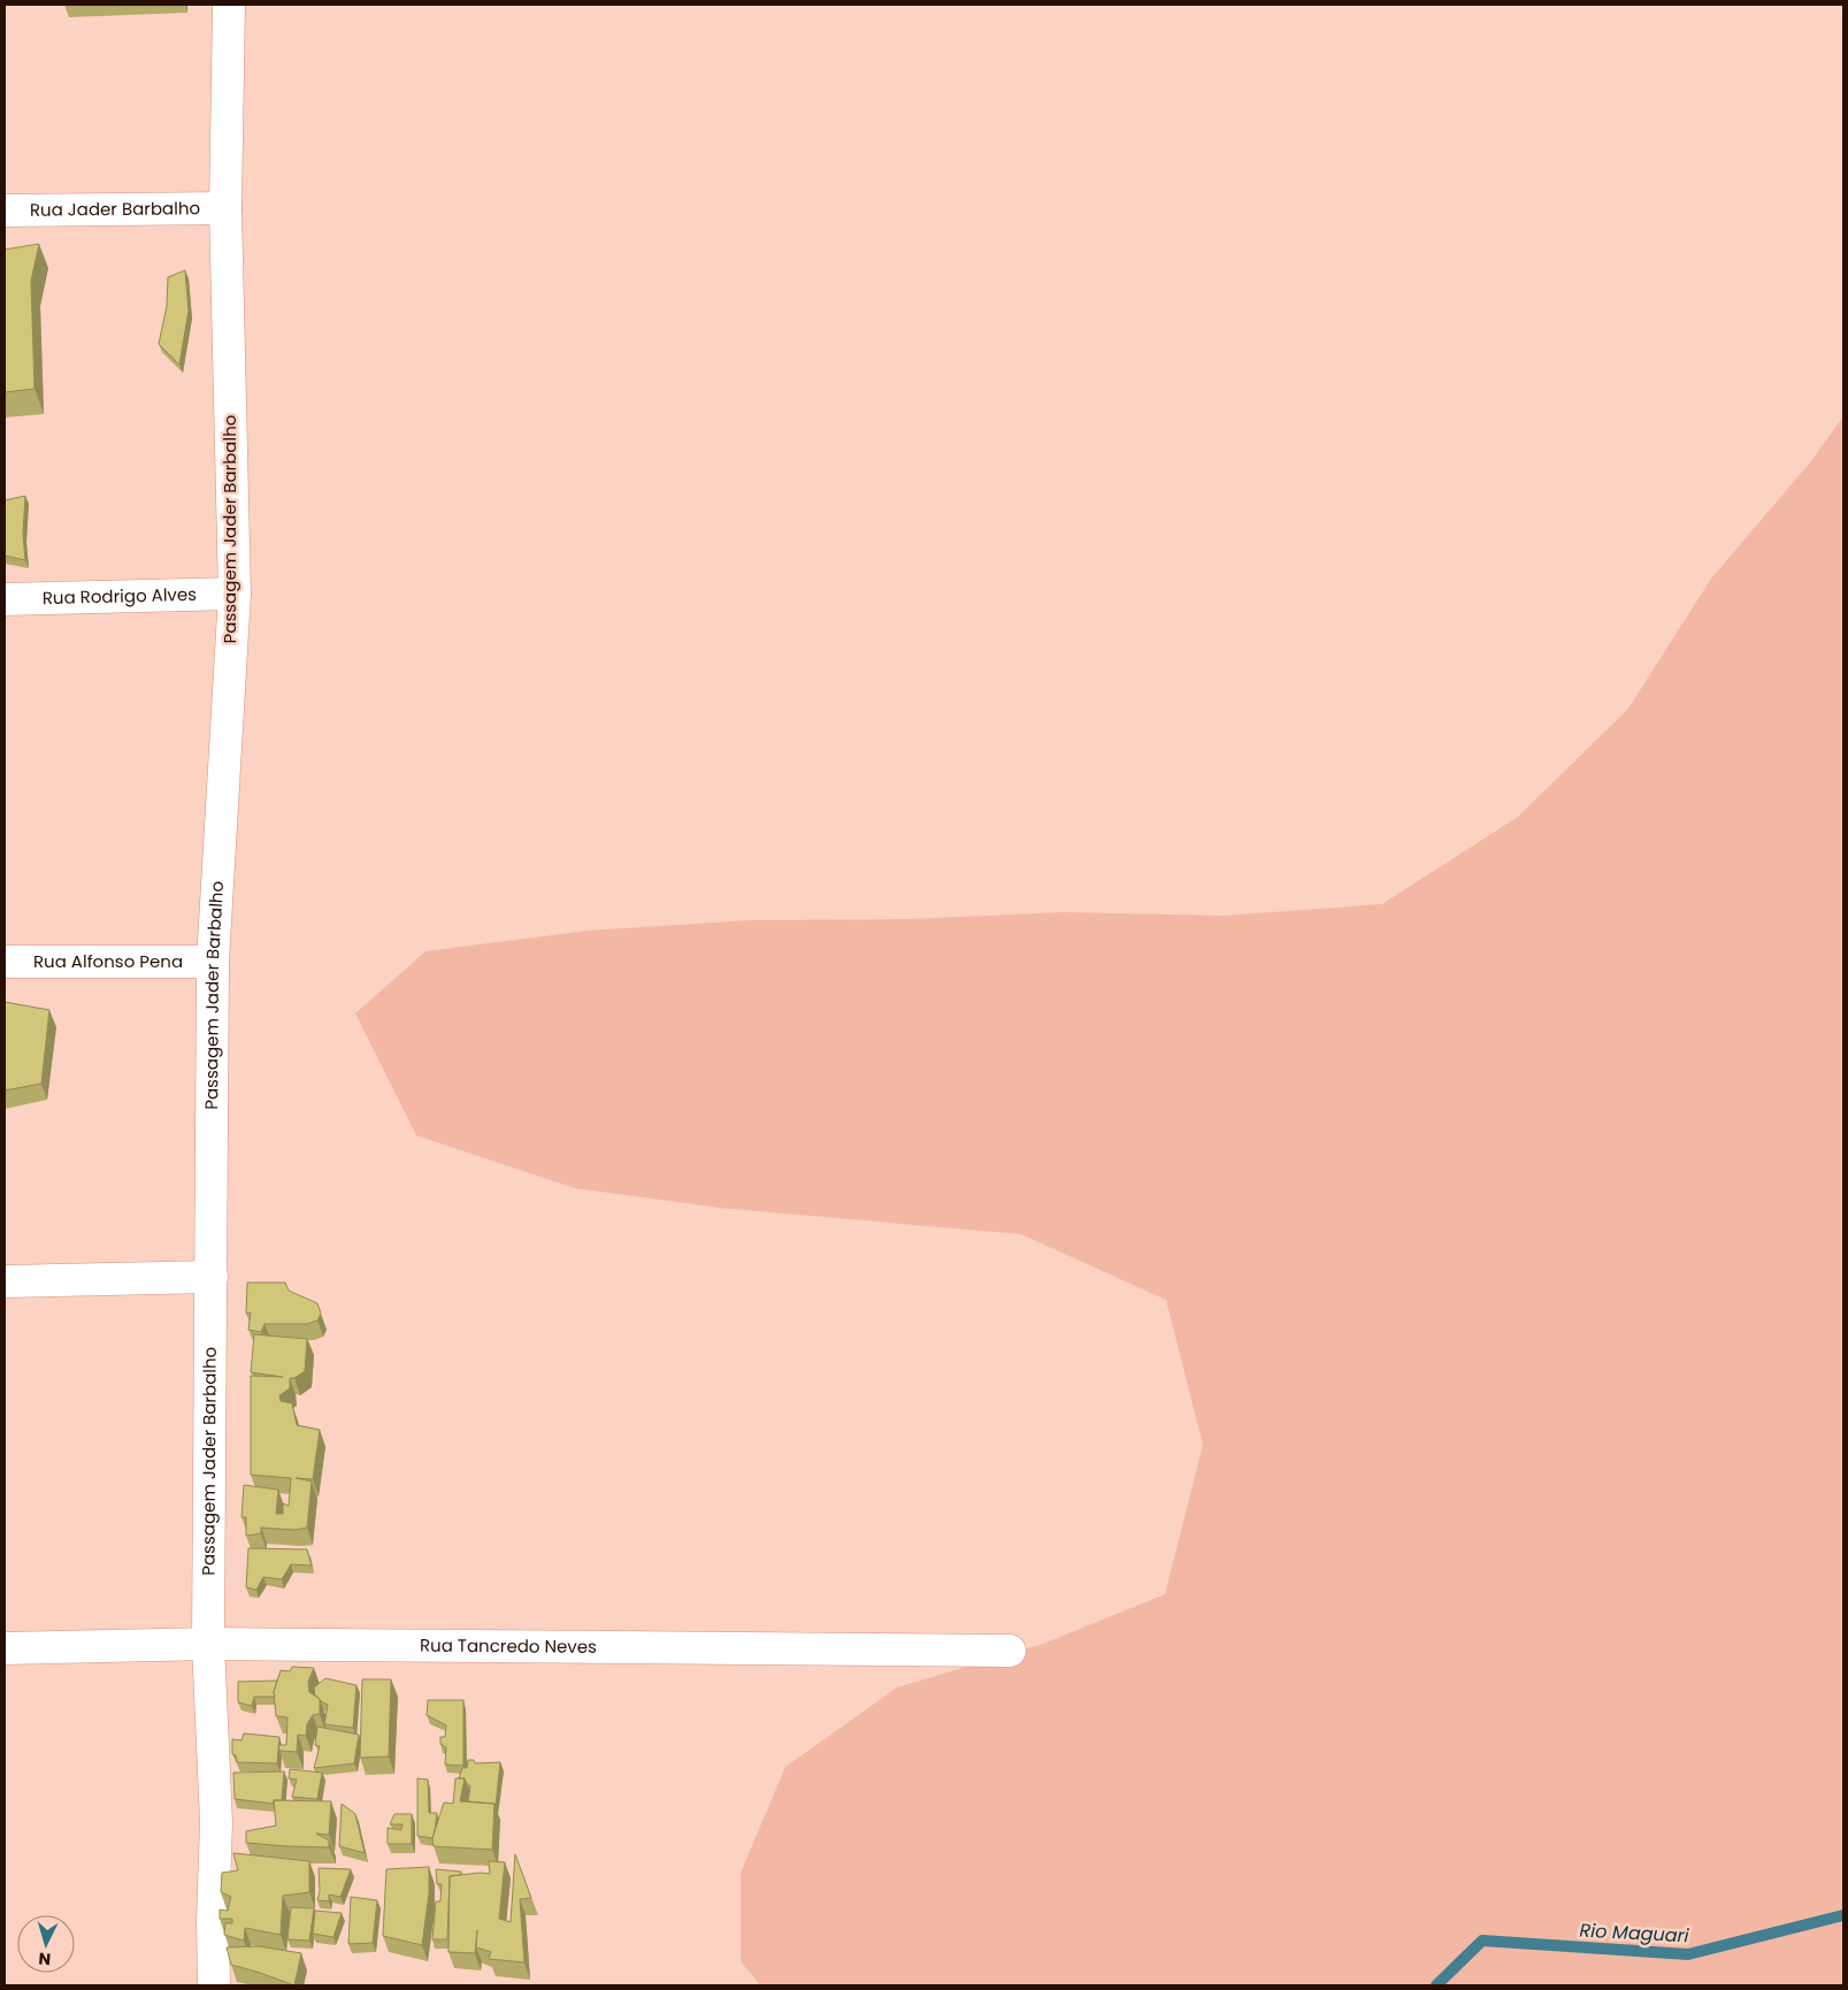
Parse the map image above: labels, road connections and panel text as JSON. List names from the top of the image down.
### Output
{
  "streets": {
    "street": [
      "Rua Jader Barbalho",
      "Passagem Jader Barbalho",
      "Rua Rodrigo Alves",
      "Rua Alfonso Pena",
      "Rua Tancredo Neves"
    ]
  },
  "crossings": [
    ["Rua Jader Barbalho", "Passagem Jader Barbalho"],
    ["Passagem Jader Barbalho", "Rua Rodrigo Alves"],
    ["Passagem Jader Barbalho", "Rua Alfonso Pena"],
    ["Passagem Jader Barbalho", "Rua Tancredo Neves"]
  ],
  "water": ["Rio Maguari"],
  "north": "bottom"
}
